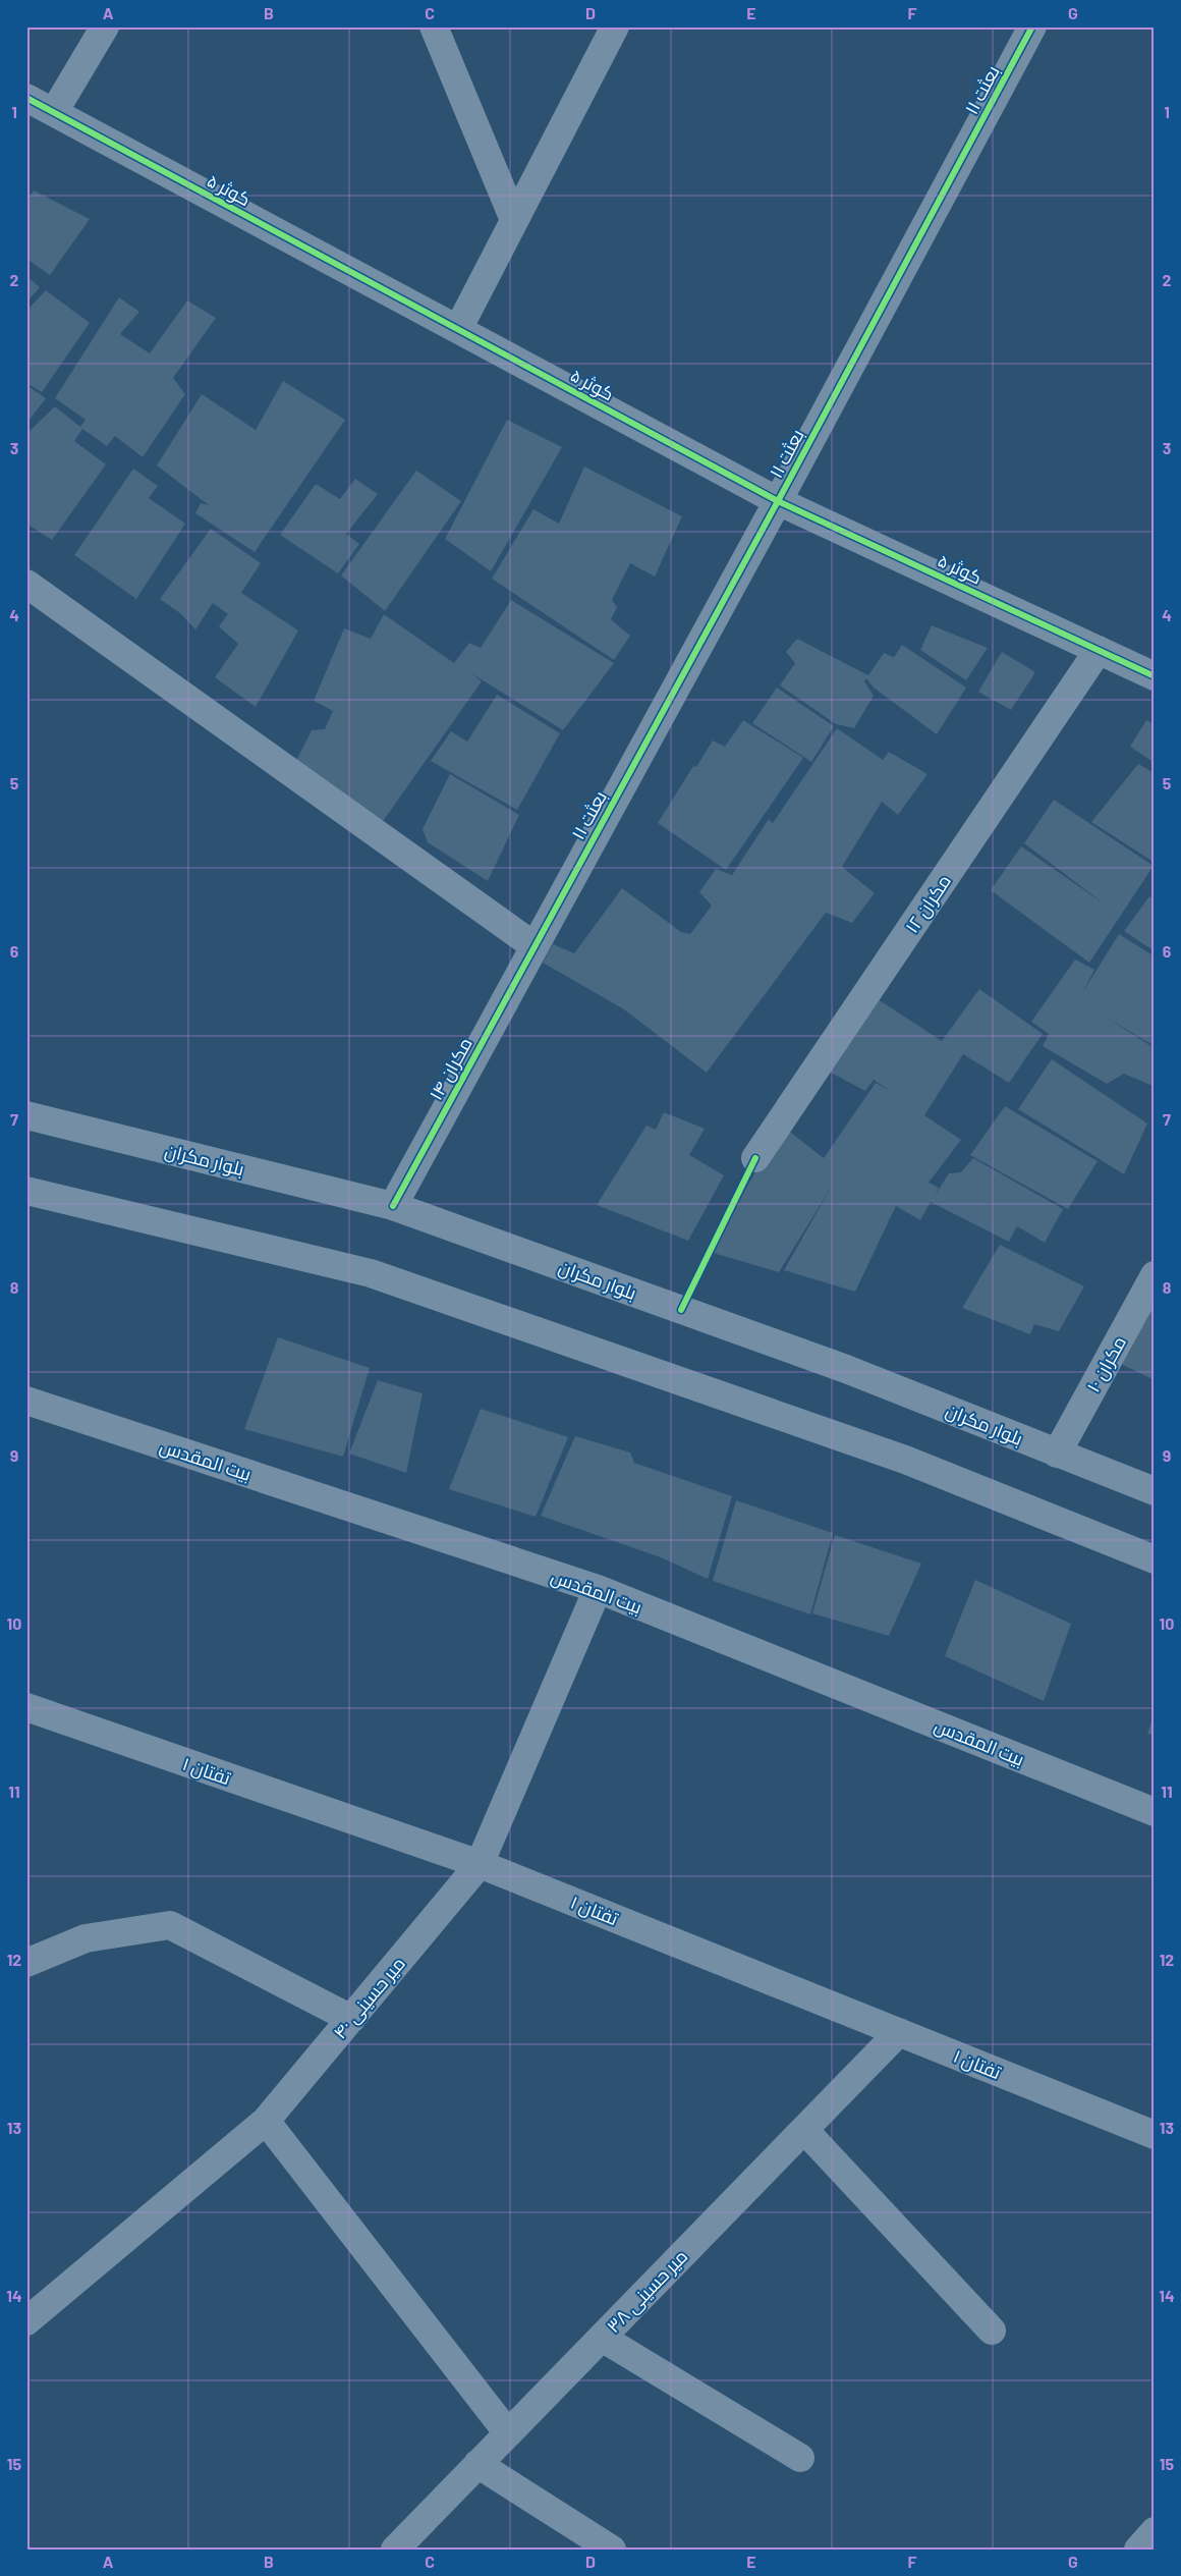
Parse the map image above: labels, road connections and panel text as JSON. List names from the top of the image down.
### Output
{
  "streets": {
    "street": [
      "بعثت ۱۱",
      "کوثر ۵",
      "مکران ۱۲",
      "مکران ۱۴",
      "بلوار مکران",
      "مکران ۱۰",
      "بیت المقدس",
      "تفتان ۱",
      "میر حسینی ۴۰",
      "میر حسینی ۳۸"
    ]
  },
  "crossings": [
    ["بعثت ۱۱", "کوثر ۵"],
    ["بعثت ۱۱", "مکران ۱۴"],
    ["کوثر ۵", "مکران ۱۲"],
    ["مکران ۱۴", "بلوار مکران"],
    ["بلوار مکران", "مکران ۱۰"],
    ["بیت المقدس", "میر حسینی ۴۰"],
    ["تفتان ۱", "میر حسینی ۴۰"],
    ["تفتان ۱", "میر حسینی ۳۸"]
  ],
  "grid": {
    "columns": [
      "A",
      "B",
      "C",
      "D",
      "E",
      "F",
      "G"
    ],
    "rows": [
      "1",
      "2",
      "3",
      "4",
      "5",
      "6",
      "7",
      "8",
      "9",
      "10",
      "11",
      "12",
      "13",
      "14",
      "15"
    ]
  }
}
